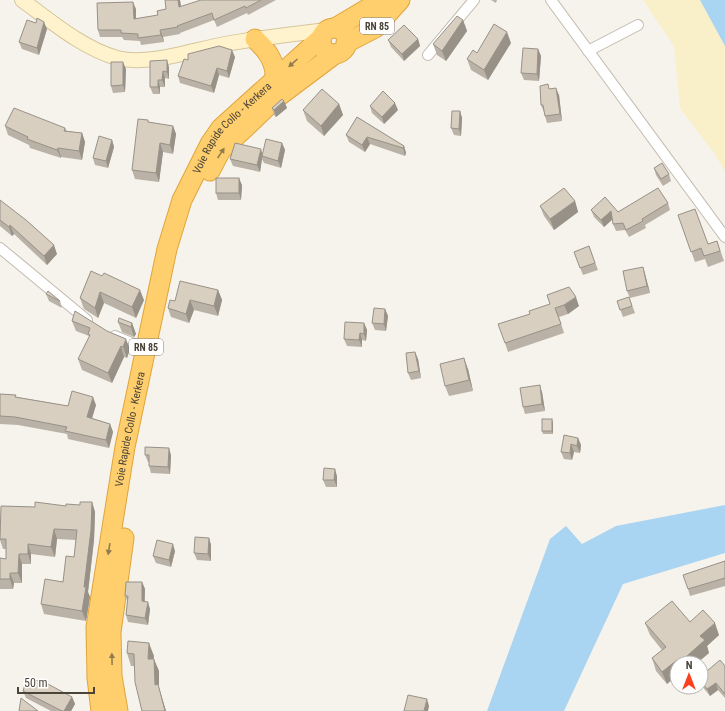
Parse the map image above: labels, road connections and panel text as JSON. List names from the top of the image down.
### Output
{
  "streets": {
    "highway": ["RN 85", "Voie Rapide Collo - Kerkera"]
  },
  "scale_bar": "50 m",
  "north": "top"
}
